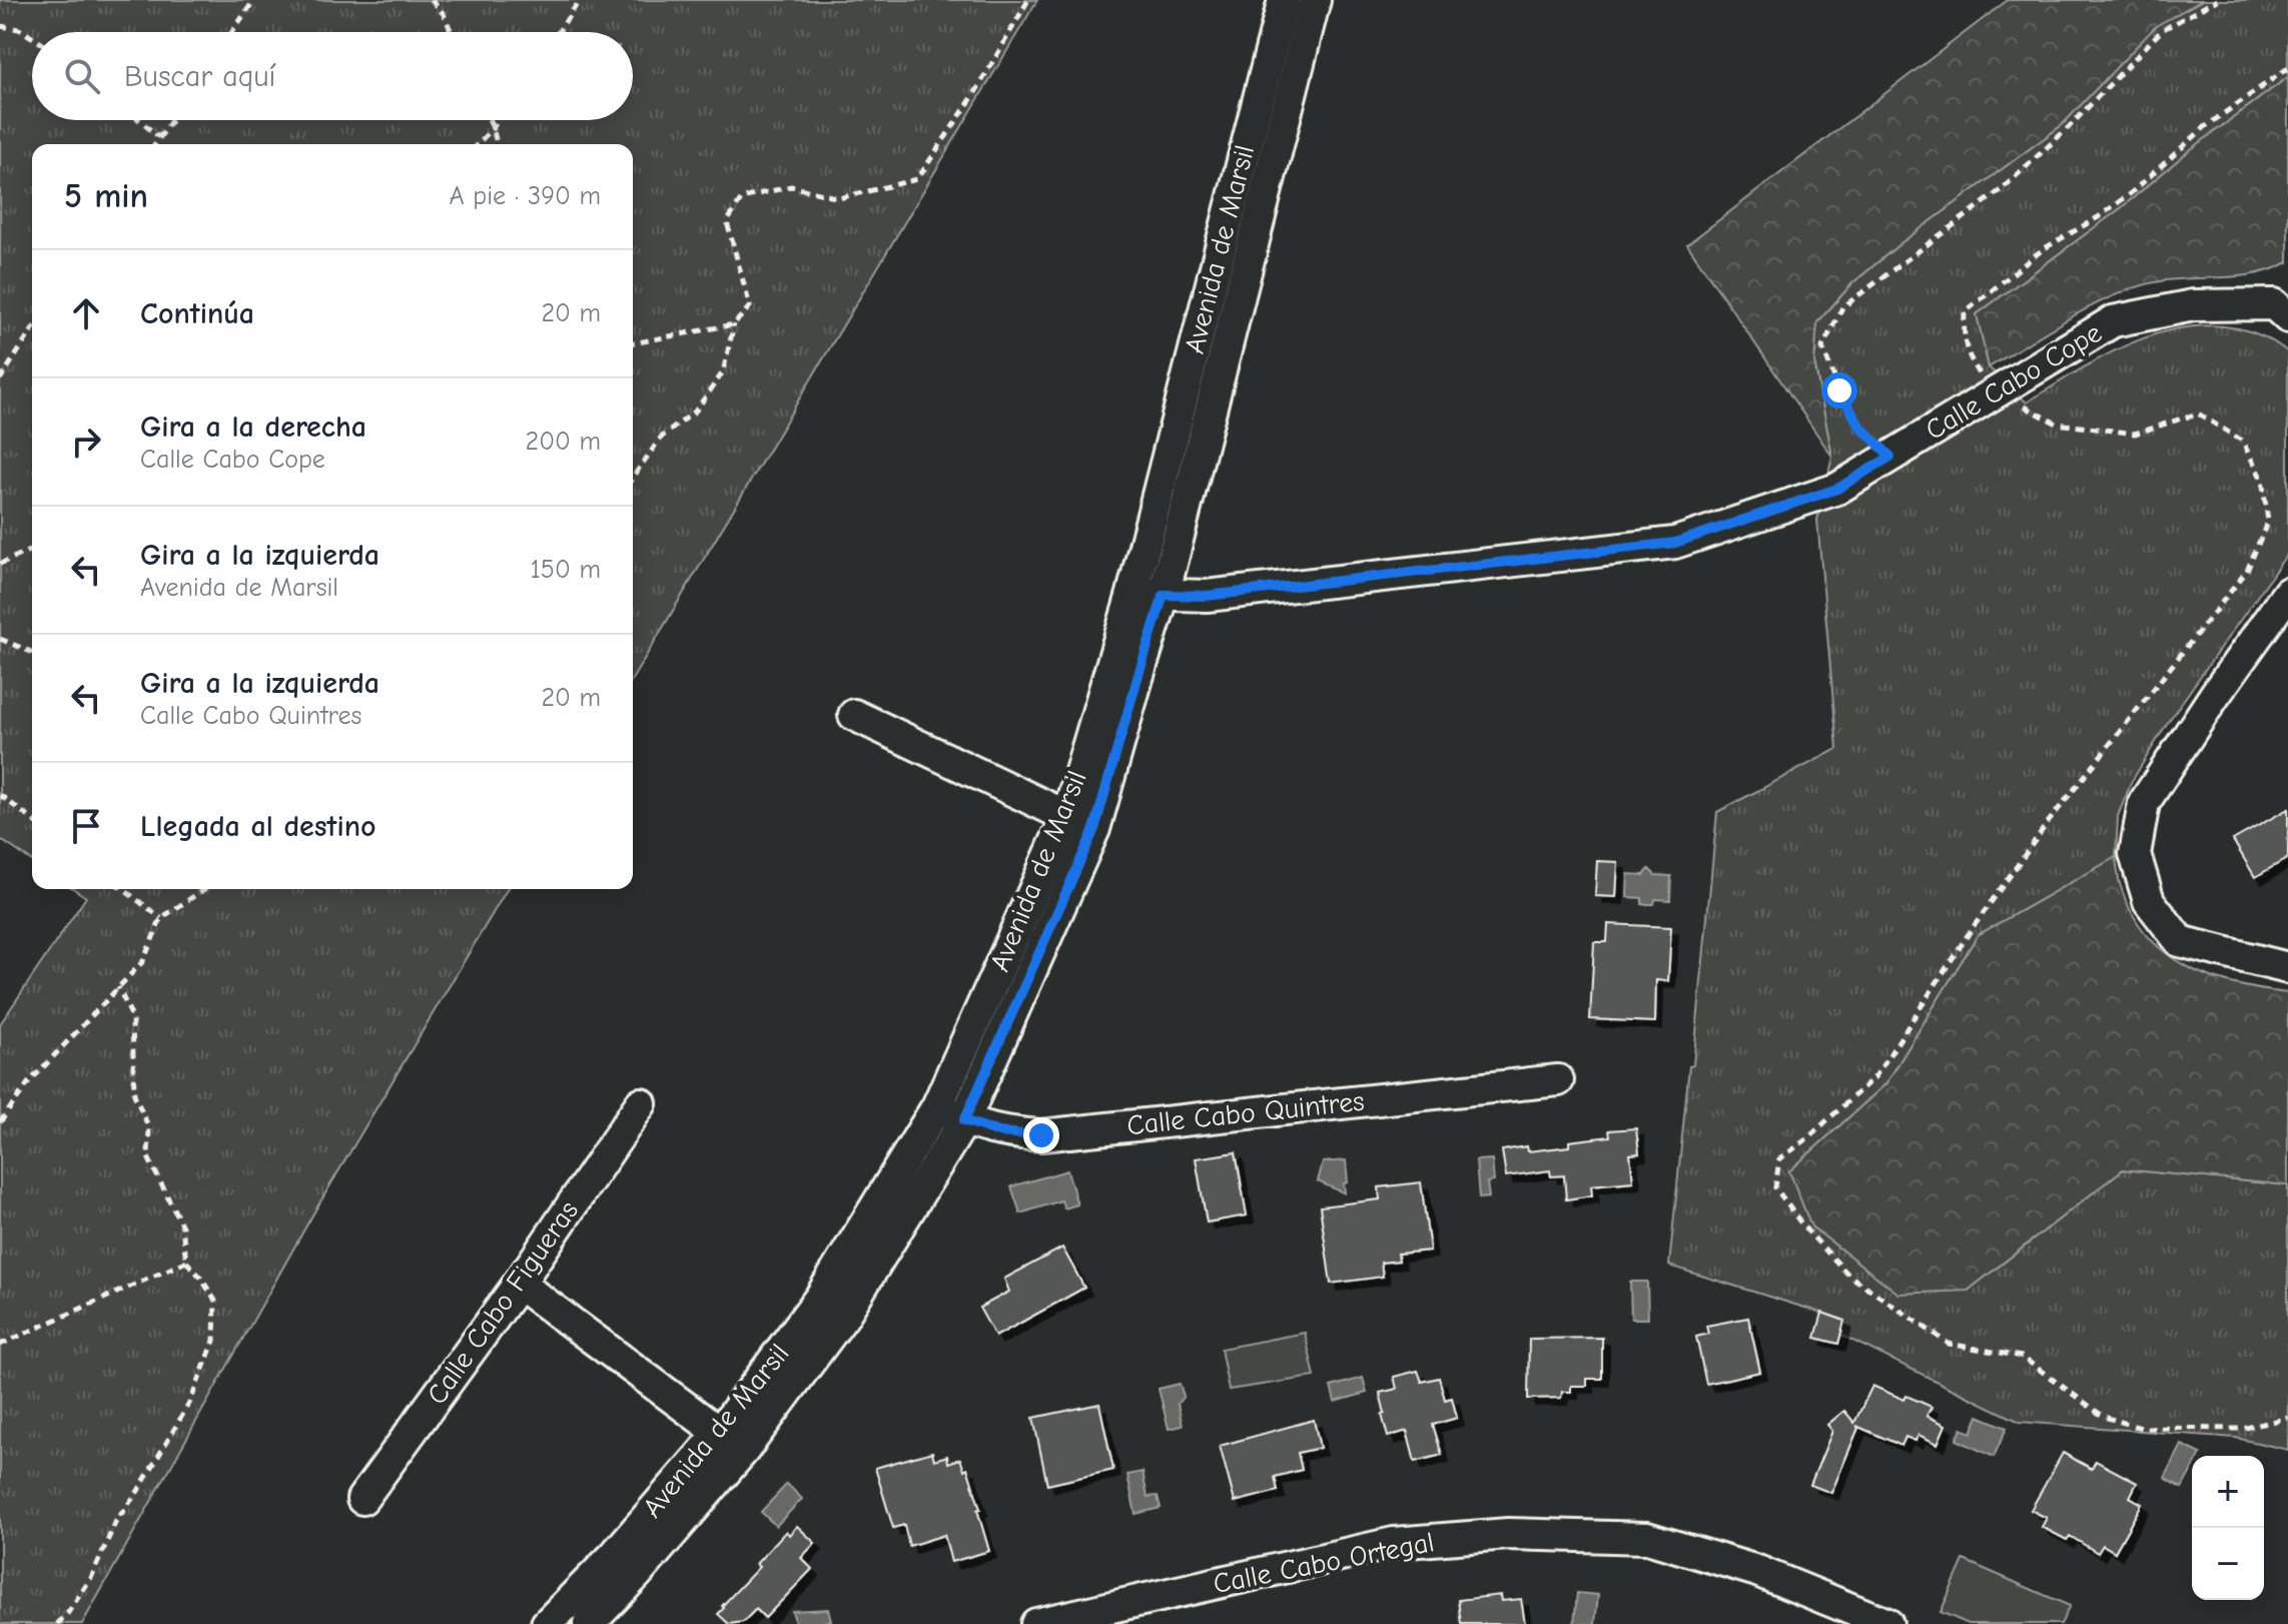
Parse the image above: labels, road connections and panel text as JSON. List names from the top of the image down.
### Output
{
  "streets": {
    "street": [
      "Avenida de Marsil",
      "Calle Cabo Cope",
      "Calle Cabo Quintres",
      "Calle Cabo Figueras",
      "Calle Cabo Ortegal"
    ]
  },
  "crossings": [
    ["Avenida de Marsil", "Calle Cabo Cope"],
    ["Avenida de Marsil", "Calle Cabo Quintres"]
  ],
  "page": {
    "search": "Buscar aquí",
    "heading": ["5 min", "A pie · 390 m"],
    "list": [
      ["Continúa", "20 m"],
      ["Gira a la derecha", "Calle Cabo Cope", "200 m"],
      ["Gira a la izquierda", "Avenida de Marsil", "150 m"],
      ["Gira a la izquierda", "Calle Cabo Quintres", "20 m"],
      "Llegada al destino"
    ],
    "map_buttons": ["+", "−"]
  }
}
